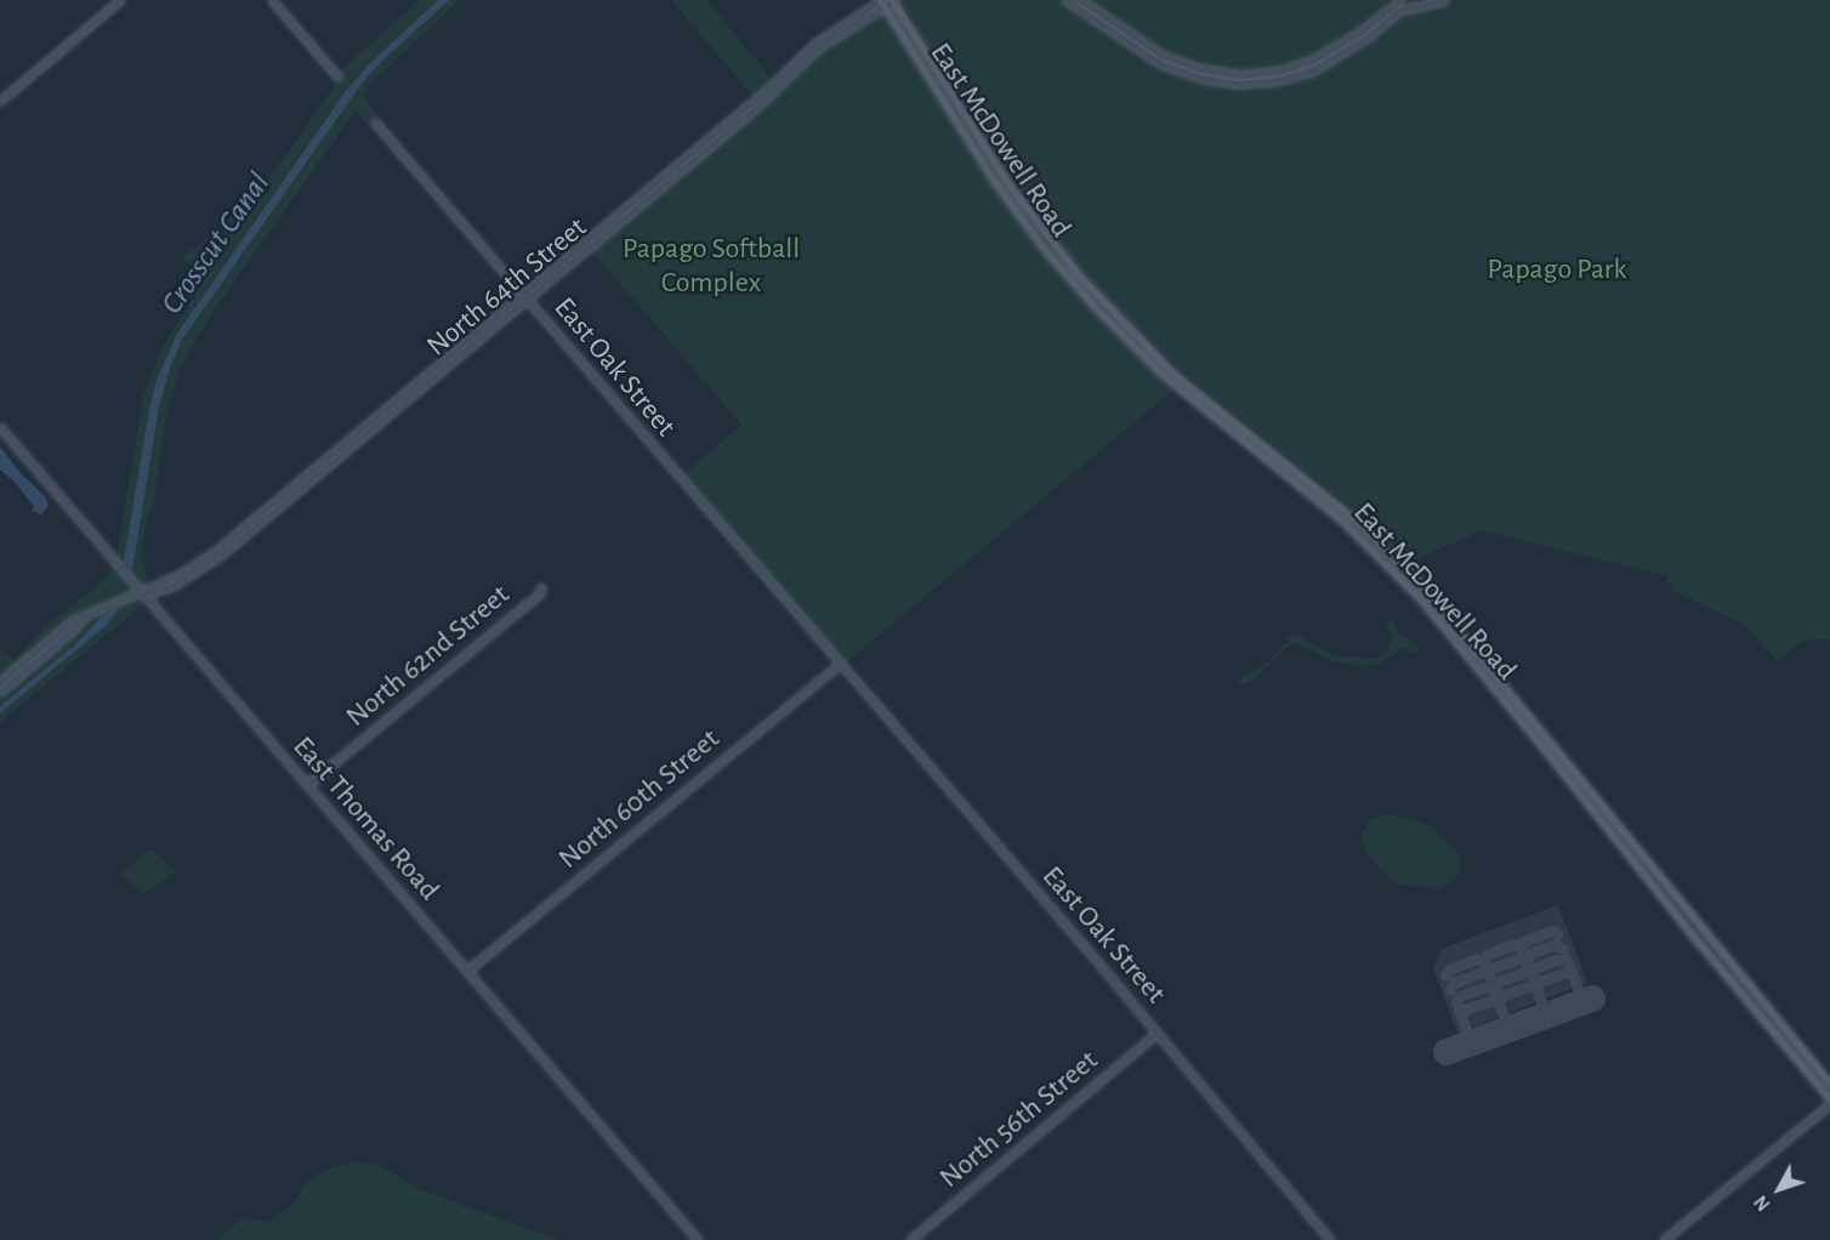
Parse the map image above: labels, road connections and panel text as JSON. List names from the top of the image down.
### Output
{
  "streets": {
    "main road": [
      "East McDowell Road",
      "North 64th Street",
      "East Oak Street",
      "North 62nd Street",
      "North 60th Street",
      "East Thomas Road",
      "North 56th Street"
    ]
  },
  "crossings": [
    ["East McDowell Road", "North 64th Street"],
    ["North 64th Street", "East Oak Street"],
    ["North 64th Street", "East Thomas Road"],
    ["East Oak Street", "North 60th Street"],
    ["East Oak Street", "North 56th Street"],
    ["North 62nd Street", "East Thomas Road"],
    ["North 60th Street", "East Thomas Road"]
  ],
  "water": ["Crosscut Canal"],
  "parks": ["Papago Softball Complex", "Papago Park"],
  "north": "bottom left"
}
